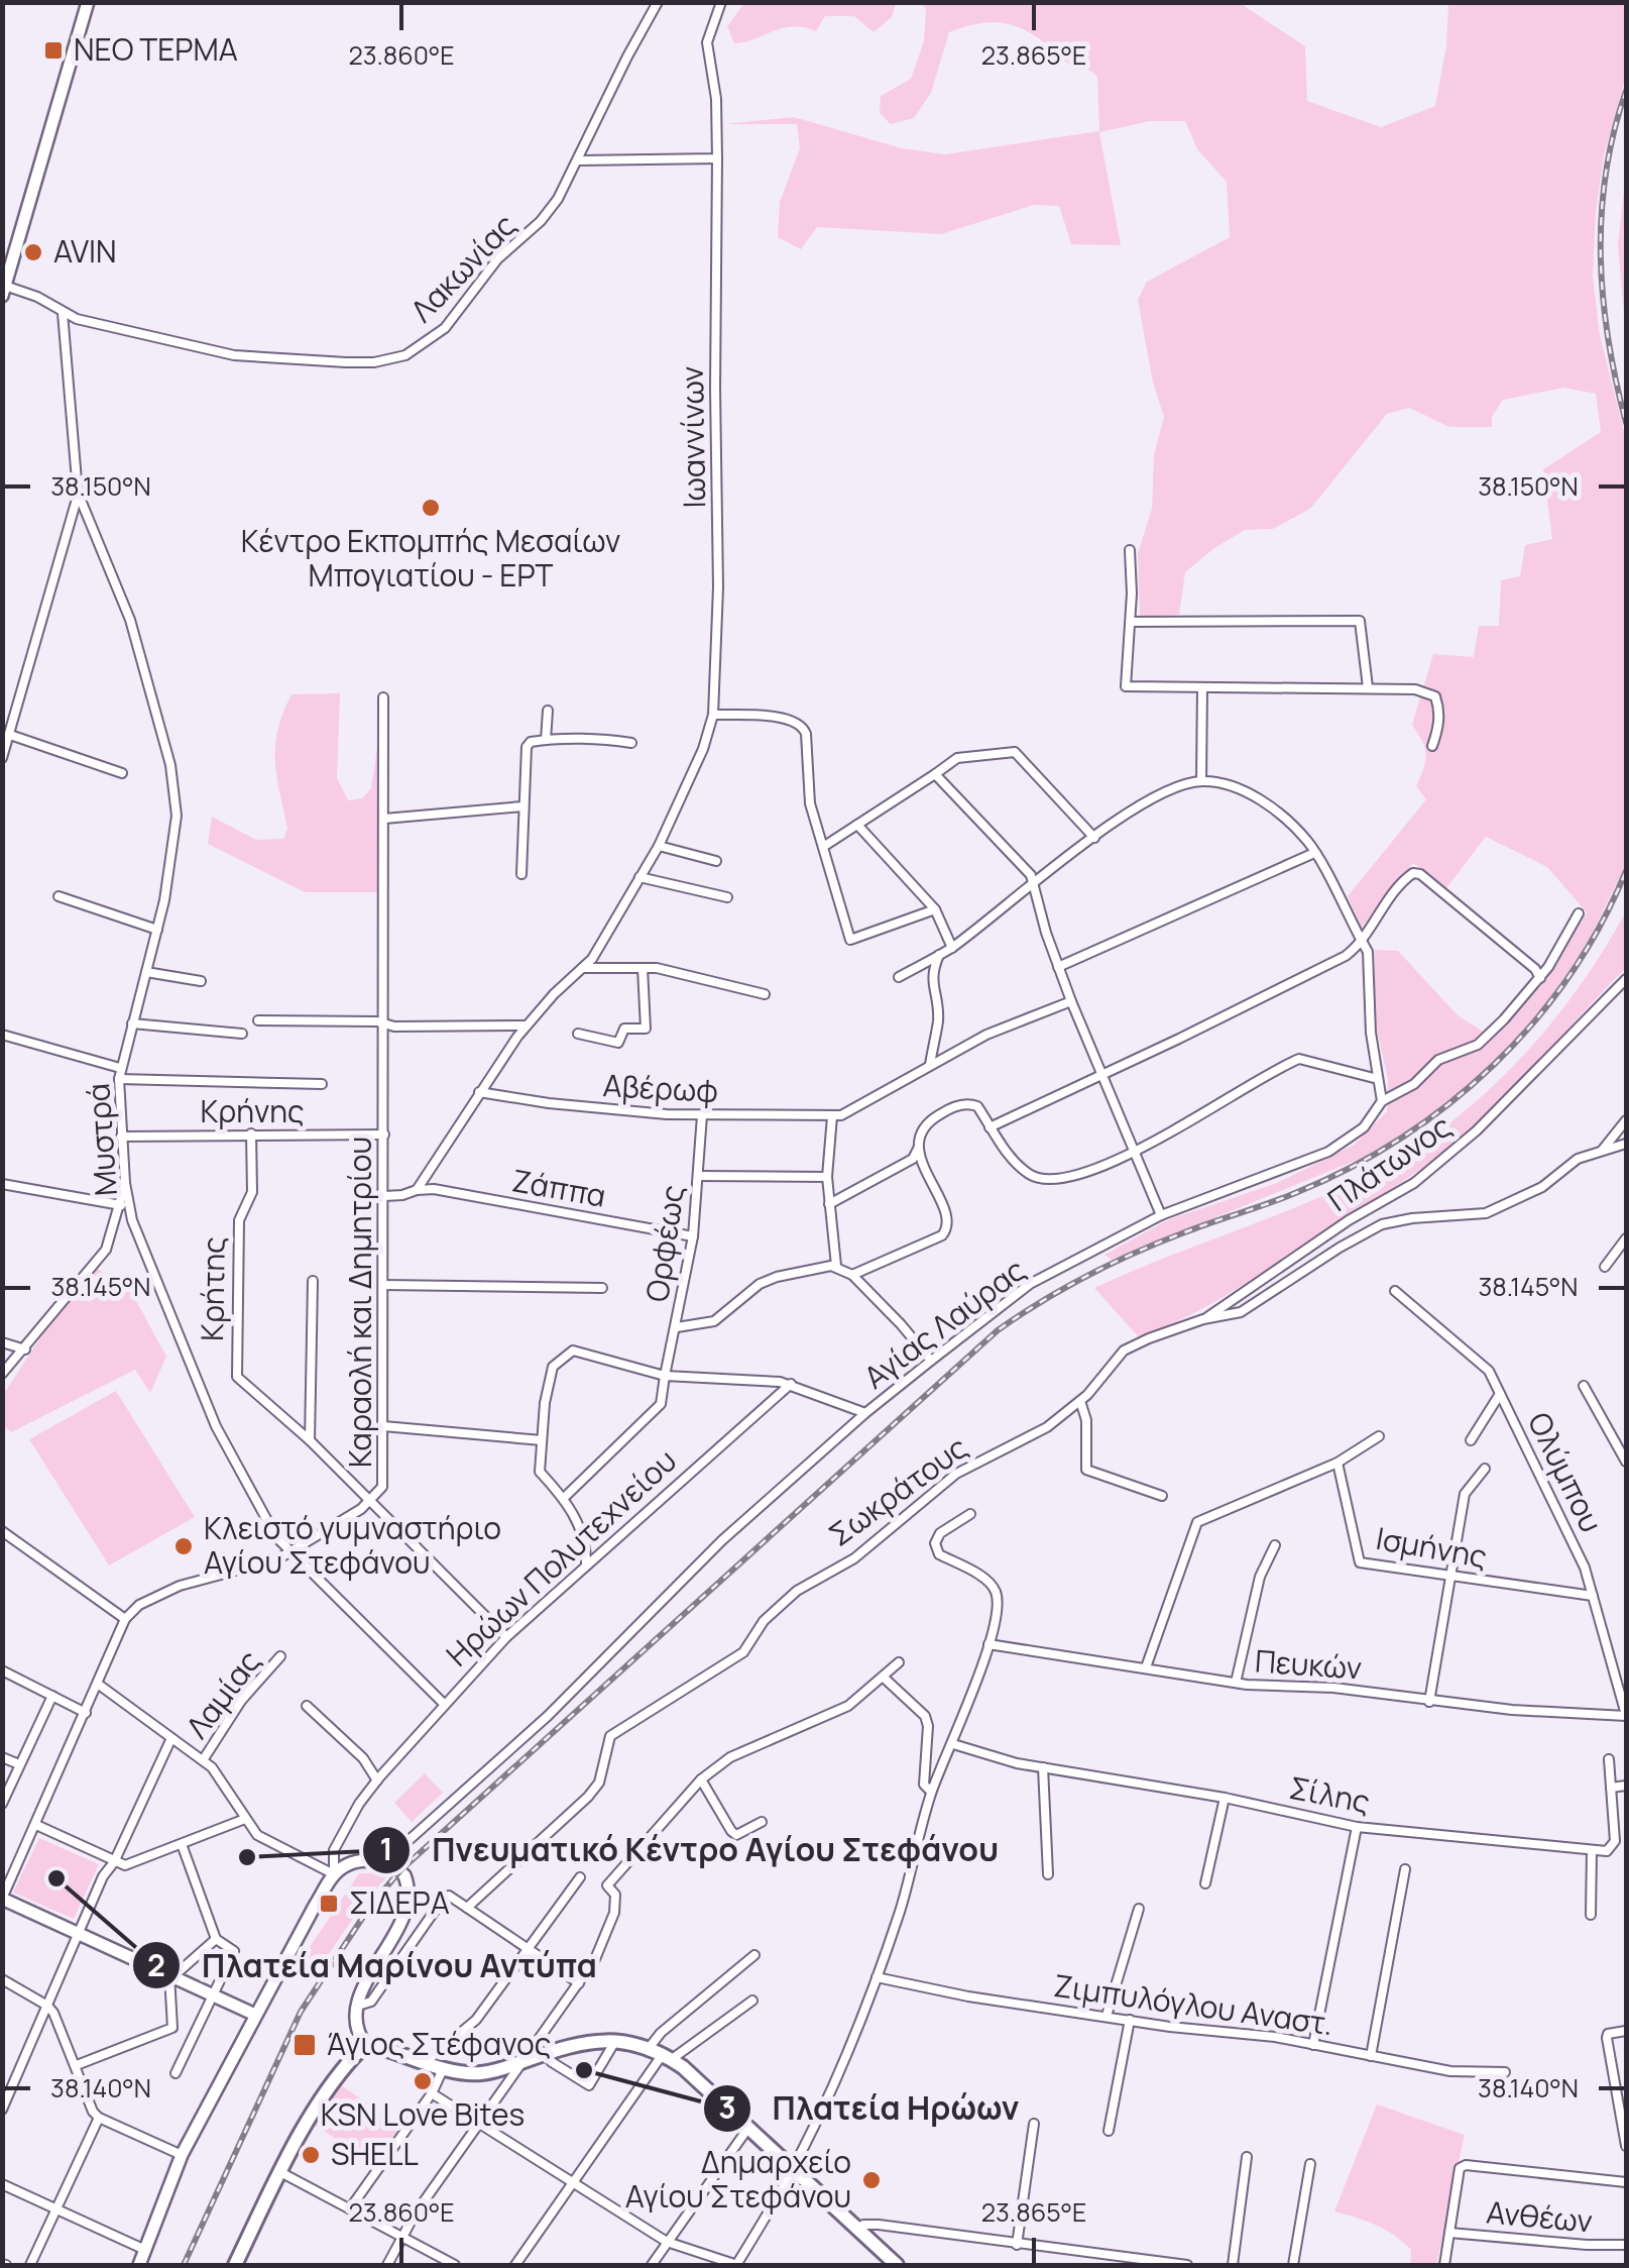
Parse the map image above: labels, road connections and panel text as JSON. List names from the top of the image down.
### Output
{
  "streets": {
    "street": [
      "Λακωνίας",
      "Ιωαννίνων",
      "Αβέρωφ",
      "Κρήνης",
      "Μυστρά",
      "Πλάτωνος",
      "Ζάππα",
      "Ορφέως",
      "Κρήτης",
      "Καραολή και Δημητρίου",
      "Αγίας Λαύρας",
      "Ολύμπου",
      "Σωκράτους",
      "Ισμήνης",
      "Ηρώων Πολυτεχνείου",
      "Πευκών",
      "Λαμίας",
      "Σίλης",
      "Ζιμπυλόγλου Αναστ.",
      "Ανθέων"
    ]
  },
  "crossings": [
    ["Ιωαννίνων", "Αβέρωφ"],
    ["Ιωαννίνων", "Ζάππα"],
    ["Αβέρωφ", "Ορφέως"],
    ["Κρήνης", "Μυστρά"],
    ["Κρήνης", "Κρήτης"],
    ["Κρήνης", "Καραολή και Δημητρίου"],
    ["Μυστρά", "Καραολή και Δημητρίου"],
    ["Μυστρά", "Ηρώων Πολυτεχνείου"],
    ["Πλάτωνος", "Σωκράτους"],
    ["Ζάππα", "Ορφέως"],
    ["Ζάππα", "Καραολή και Δημητρίου"],
    ["Κρήτης", "Καραολή και Δημητρίου"],
    ["Κρήτης", "Ηρώων Πολυτεχνείου"],
    ["Ολύμπου", "Ισμήνης"],
    ["Ολύμπου", "Πευκών"]
  ],
  "places": {
    "transit": ["ΝΕΟ ΤΕΡΜΑ", "ΣΙΔΕΡΑ", "Άγιος Στέφανος"],
    "other": [
      "AVIN",
      "Κέντρο Εκπομπής Μεσαίων Μπογιατίου - ΕΡΤ",
      "Κλειστό γυμναστήριο Αγίου Στεφάνου",
      "Πνευματικό Κέντρο Αγίου Στεφάνου",
      "Πλατεία Μαρίνου Αντύπα",
      "Πλατεία Ηρώων",
      "KSN Love Bites",
      "SHELL",
      "Δημαρχείο Αγίου Στεφάνου"
    ]
  },
  "coordinates": [
    "23.860°E",
    "23.865°E",
    "38.150°N",
    "38.145°N",
    "38.140°N"
  ]
}
